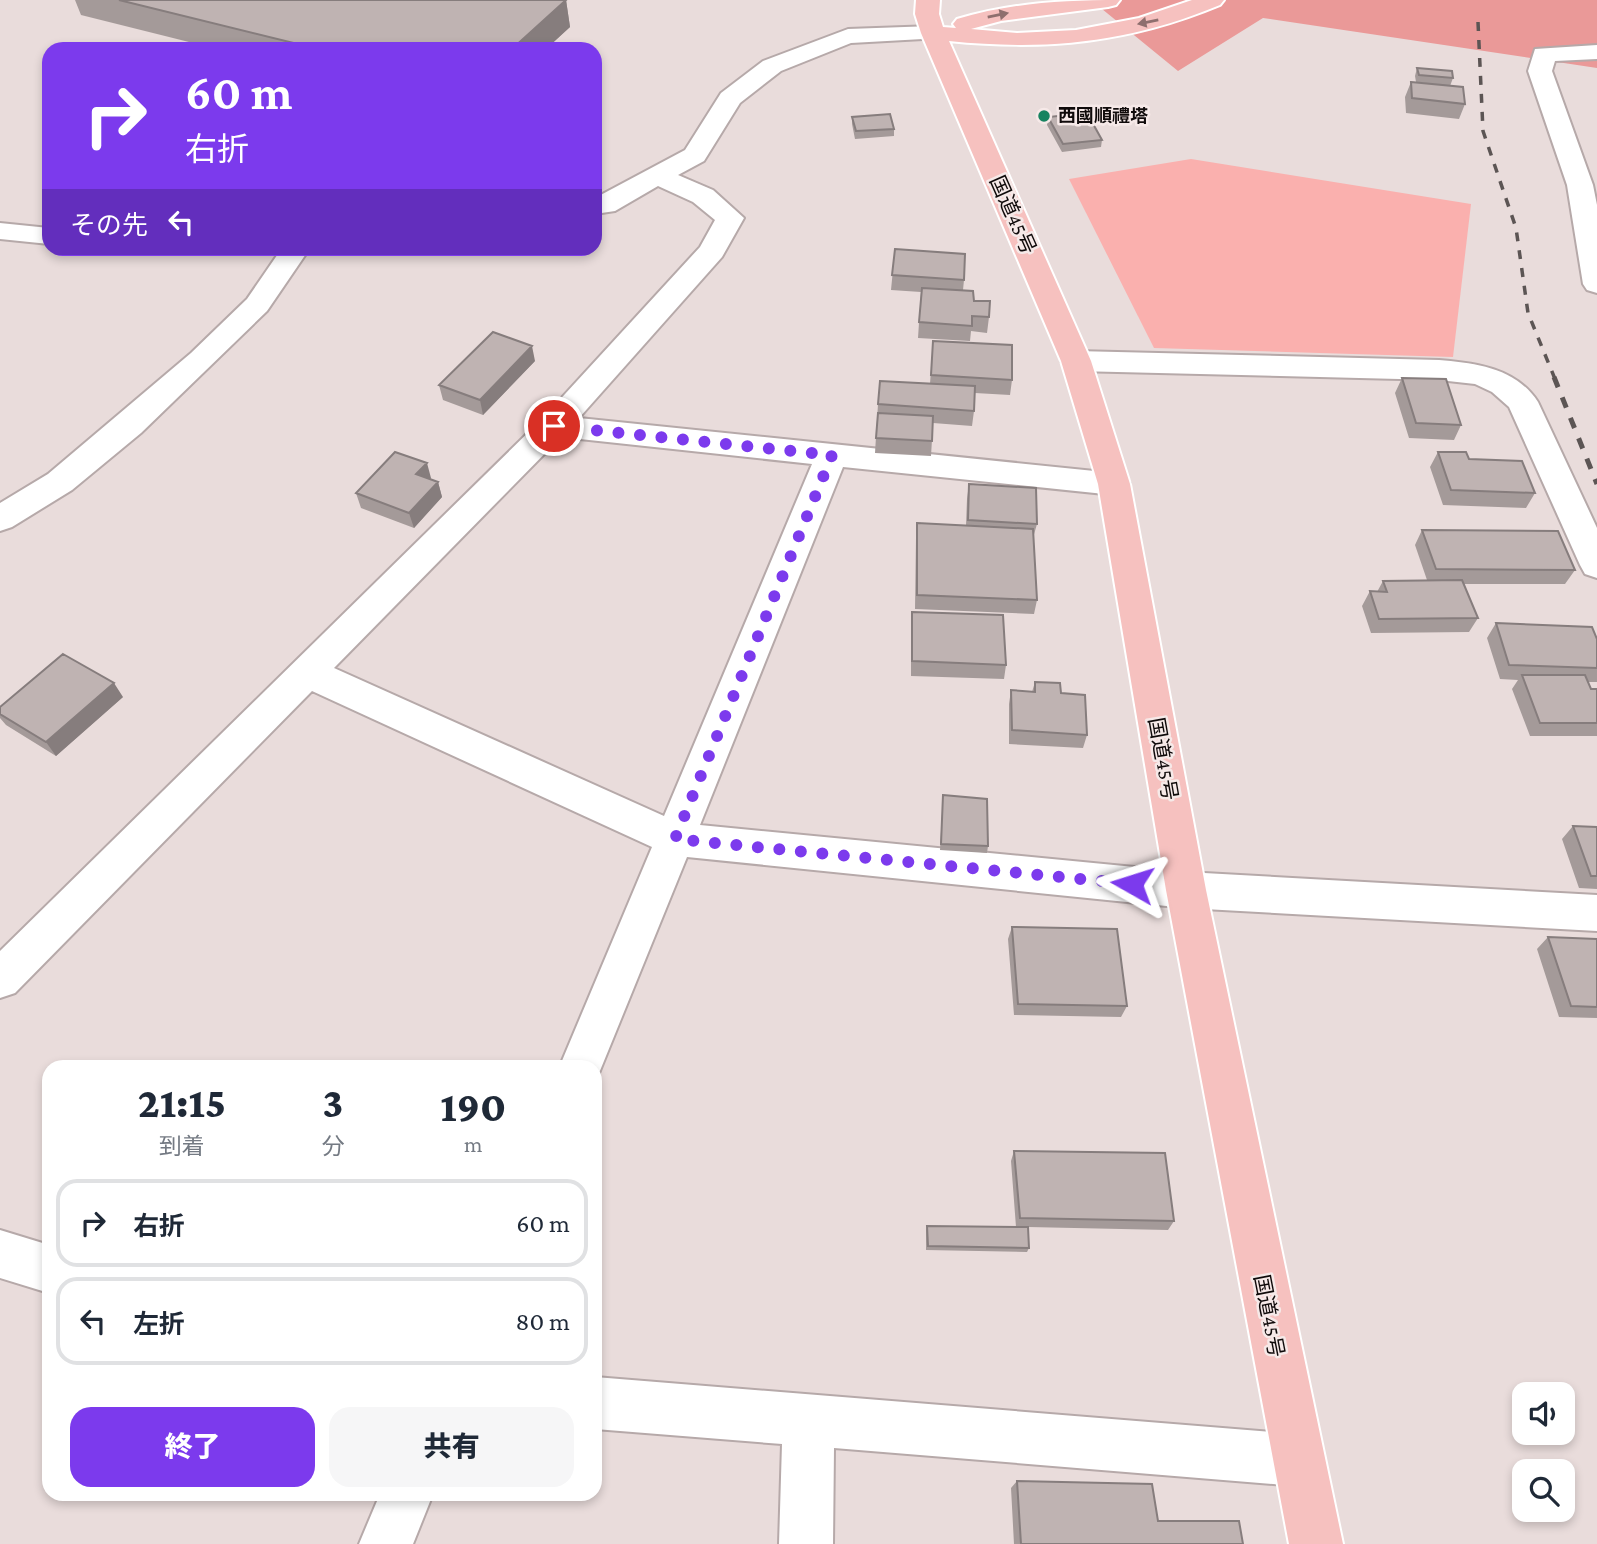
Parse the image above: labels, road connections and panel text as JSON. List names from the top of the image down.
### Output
{
  "streets": {
    "highway": ["国道45号"]
  },
  "places": ["西國順禮塔"],
  "page": {
    "turn": ["60 m", "右折"],
    "then": "その先",
    "eta": [
      "21:15",
      "到着",
      "3",
      "分",
      "190",
      "m"
    ],
    "list": [
      {
        "name": "右折",
        "value": "60 m"
      },
      {
        "name": "左折",
        "value": "80 m"
      }
    ],
    "buttons": ["終了", "共有"]
  }
}
